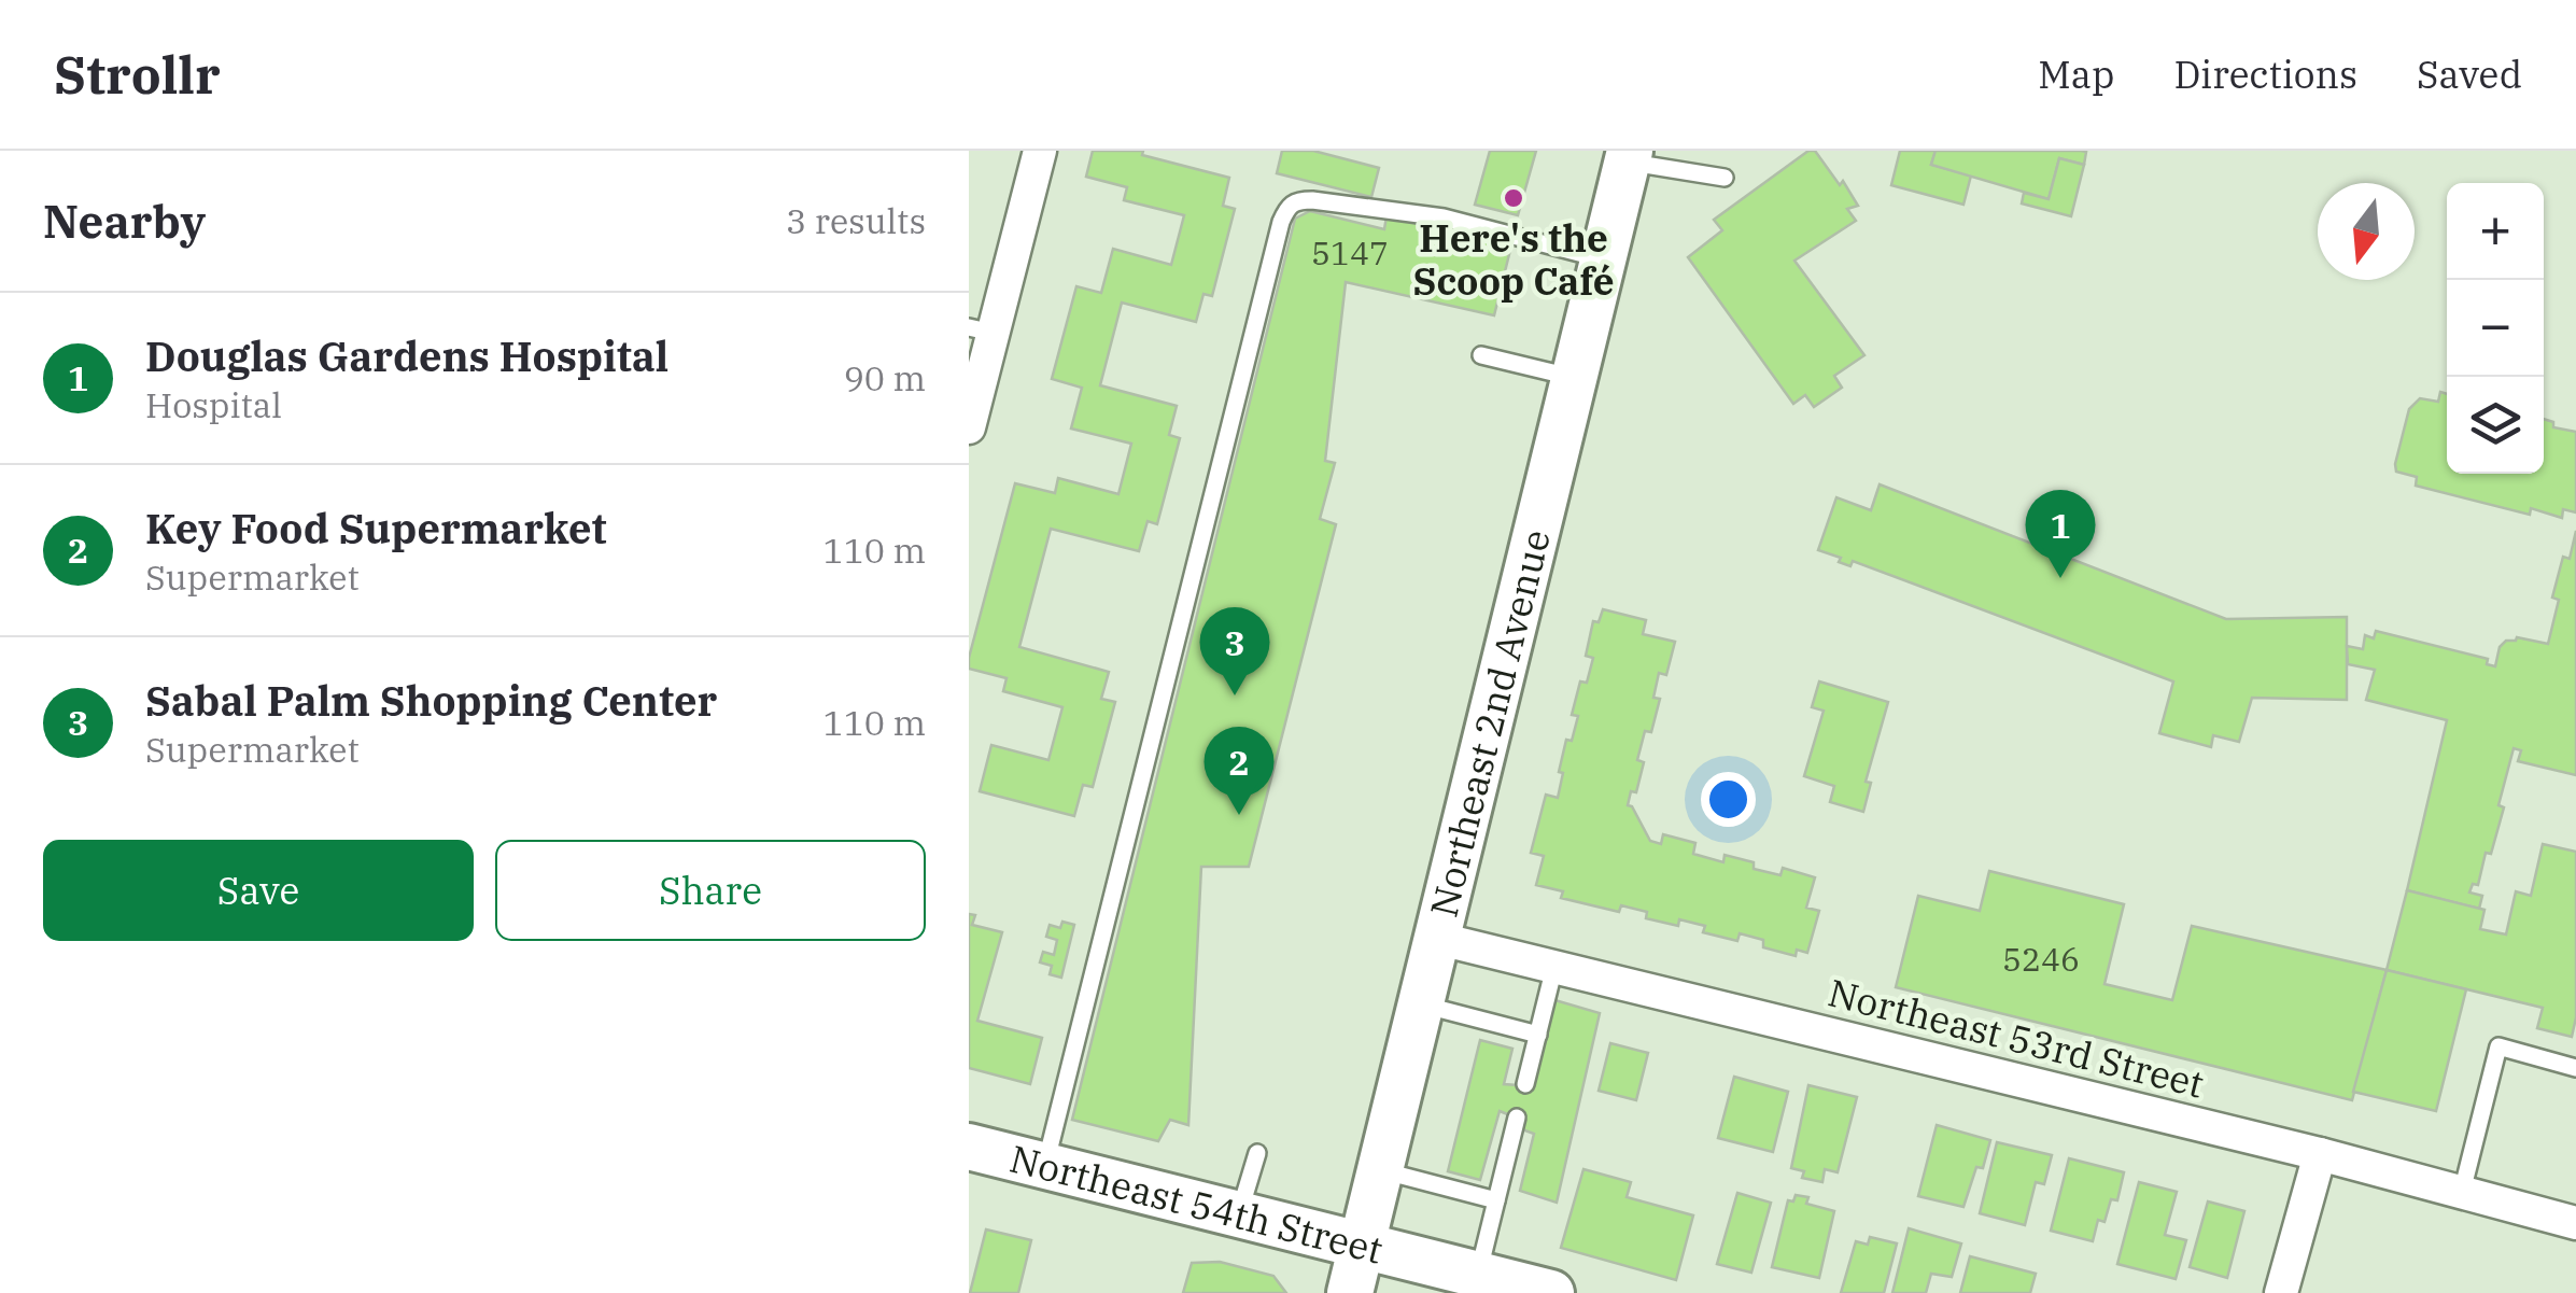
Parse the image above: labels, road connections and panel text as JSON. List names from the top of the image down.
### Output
{
  "streets": {
    "main road": ["Northeast 2nd Avenue", "Northeast 54th Street"],
    "street": ["Northeast 53rd Street"]
  },
  "crossings": [
    ["Northeast 2nd Avenue", "Northeast 53rd Street"],
    ["Northeast 2nd Avenue", "Northeast 54th Street"]
  ],
  "places": ["Here's the Scoop Café"],
  "house_numbers": ["5147", "5246"],
  "north": "bottom",
  "page": {
    "header": "Strollr",
    "nav": ["Map", "Directions", "Saved"],
    "heading": ["Nearby", "3 results"],
    "map_buttons": ["+", "−"],
    "list": [
      {
        "mark": "1",
        "name": "Douglas Gardens Hospital",
        "note": "Hospital",
        "value": "90 m"
      },
      {
        "mark": "2",
        "name": "Key Food Supermarket",
        "note": "Supermarket",
        "value": "110 m"
      },
      {
        "mark": "3",
        "name": "Sabal Palm Shopping Center",
        "note": "Supermarket",
        "value": "110 m"
      }
    ],
    "pins": ["1", "3", "2"],
    "buttons": ["Save", "Share"]
  }
}
